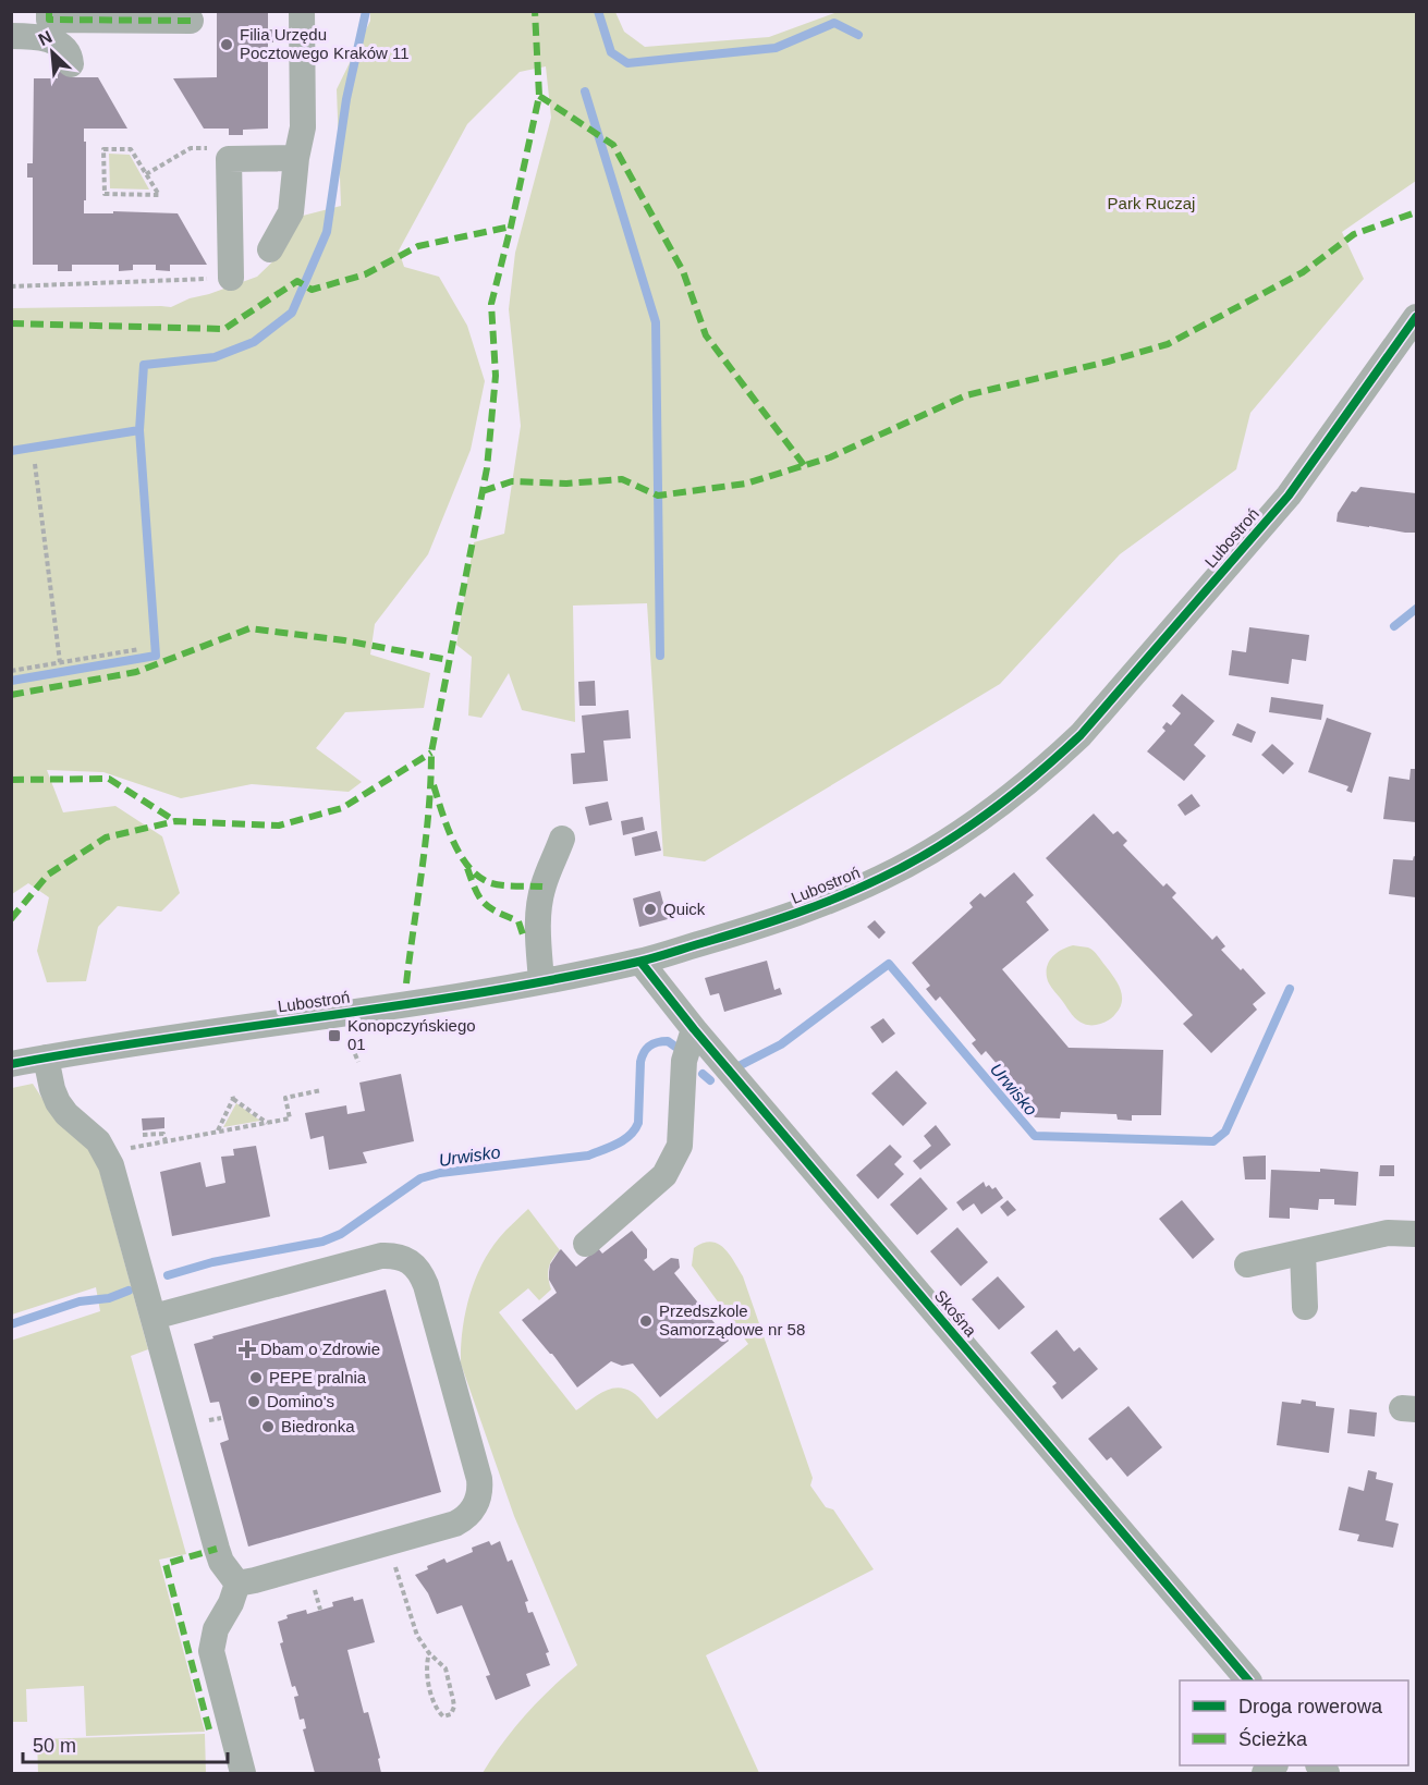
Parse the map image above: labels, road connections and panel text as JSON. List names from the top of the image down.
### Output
{
  "streets": {
    "street": ["Lubostroń", "Skośna"]
  },
  "crossings": [
    ["Lubostroń", "Skośna"]
  ],
  "water": ["Urwisko"],
  "parks": ["Park Ruczaj"],
  "places": {
    "other": [
      "Filia Urzędu Pocztowego Kraków 11",
      "Quick",
      "Przedszkole Samorządowe nr 58",
      "PEPE pralnia",
      "Domino's",
      "Biedronka"
    ],
    "transit": ["Konopczyńskiego 01"],
    "health": ["Dbam o Zdrowie"]
  },
  "legend": ["Droga rowerowa", "Ścieżka"],
  "scale_bar": "50 m",
  "north": "top left"
}
